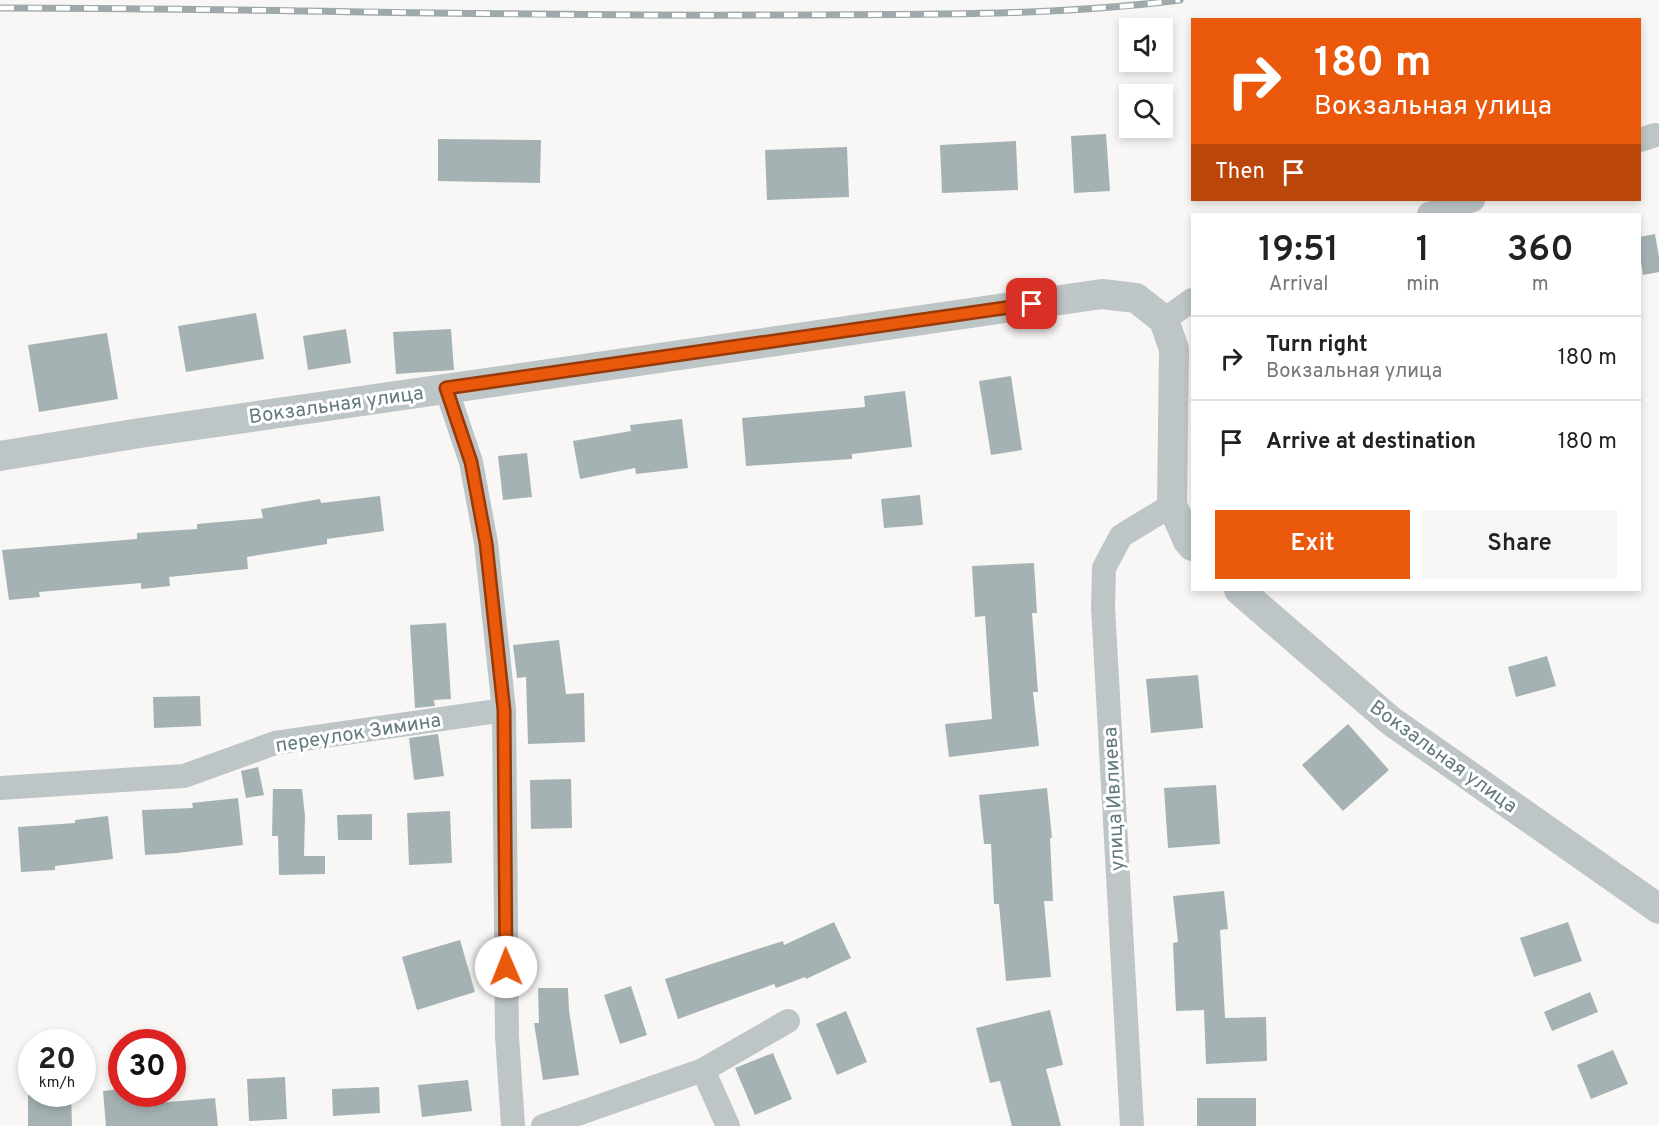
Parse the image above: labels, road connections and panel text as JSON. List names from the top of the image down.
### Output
{
  "streets": {
    "street": ["Вокзальная улица", "переулок Зимина", "улица Ивлиева"]
  },
  "page": {
    "turn": ["180 m", "Вокзальная улица"],
    "then": "Then",
    "eta": [
      "19:51",
      "Arrival",
      "1",
      "min",
      "360",
      "m"
    ],
    "list": [
      {
        "name": "Turn right",
        "note": "Вокзальная улица",
        "value": "180 m"
      },
      {
        "name": "Arrive at destination",
        "value": "180 m"
      }
    ],
    "buttons": ["Exit", "Share"],
    "speed": "20 km/h",
    "limit": "30"
  }
}
